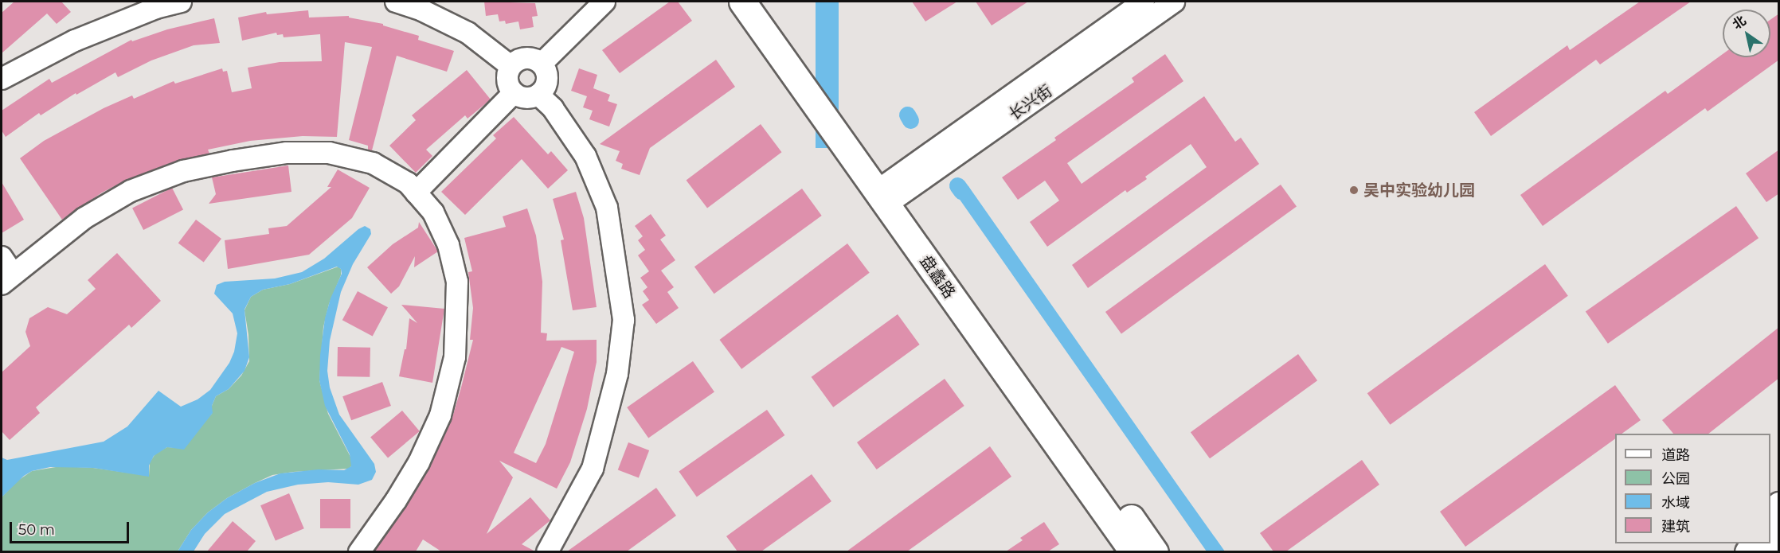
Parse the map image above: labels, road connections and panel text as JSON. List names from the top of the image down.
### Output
{
  "streets": {
    "main road": ["盘蠡路"],
    "street": ["长兴街"]
  },
  "crossings": [
    ["长兴街", "盘蠡路"]
  ],
  "places": ["吴中实验幼儿园"],
  "legend": [
    "道路",
    "公园",
    "水域",
    "建筑"
  ],
  "scale_bar": "50 m",
  "north": "top left"
}
